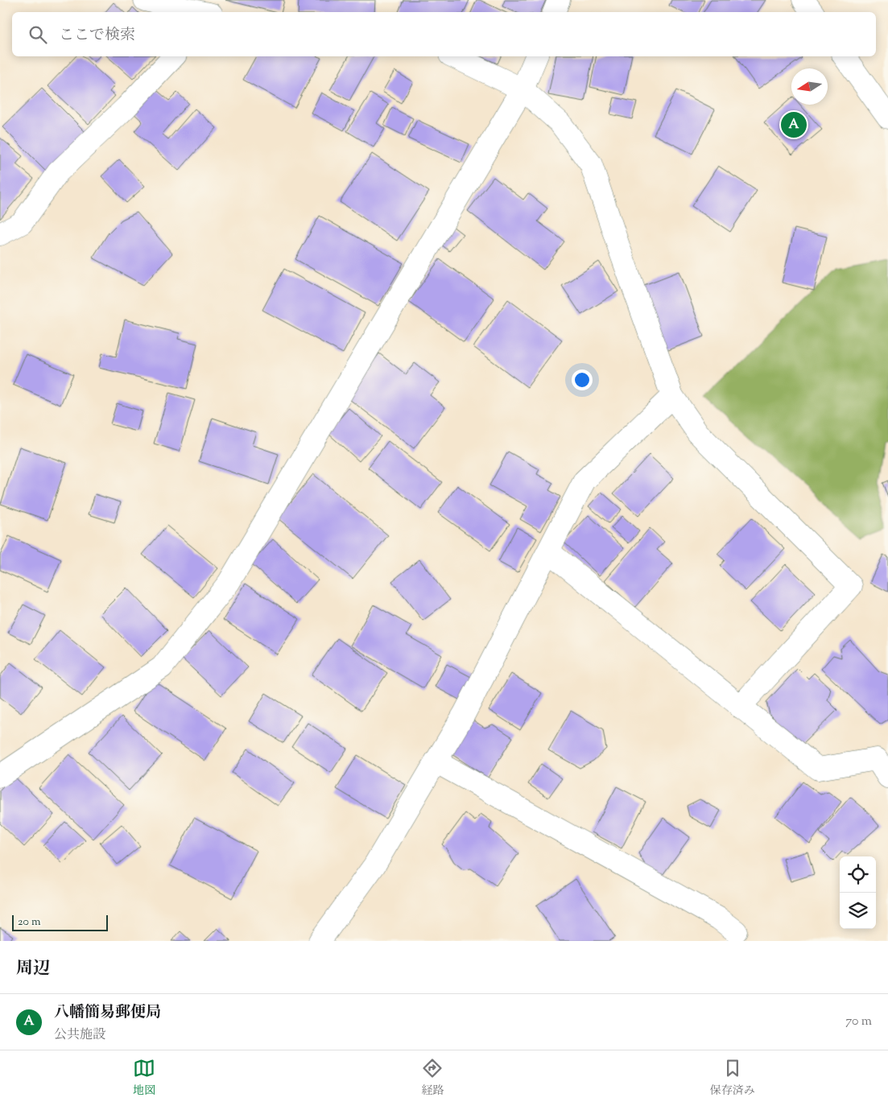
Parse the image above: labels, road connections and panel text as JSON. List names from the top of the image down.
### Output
{
  "scale_bar": "20 m",
  "north": "left",
  "page": {
    "search": "ここで検索",
    "pins": "A",
    "scale": "20 m",
    "heading": "周辺",
    "list": [
      {
        "mark": "A",
        "name": "八幡簡易郵便局",
        "note": "公共施設",
        "value": "70 m"
      }
    ],
    "nav": ["地図", "経路", "保存済み"]
  }
}
